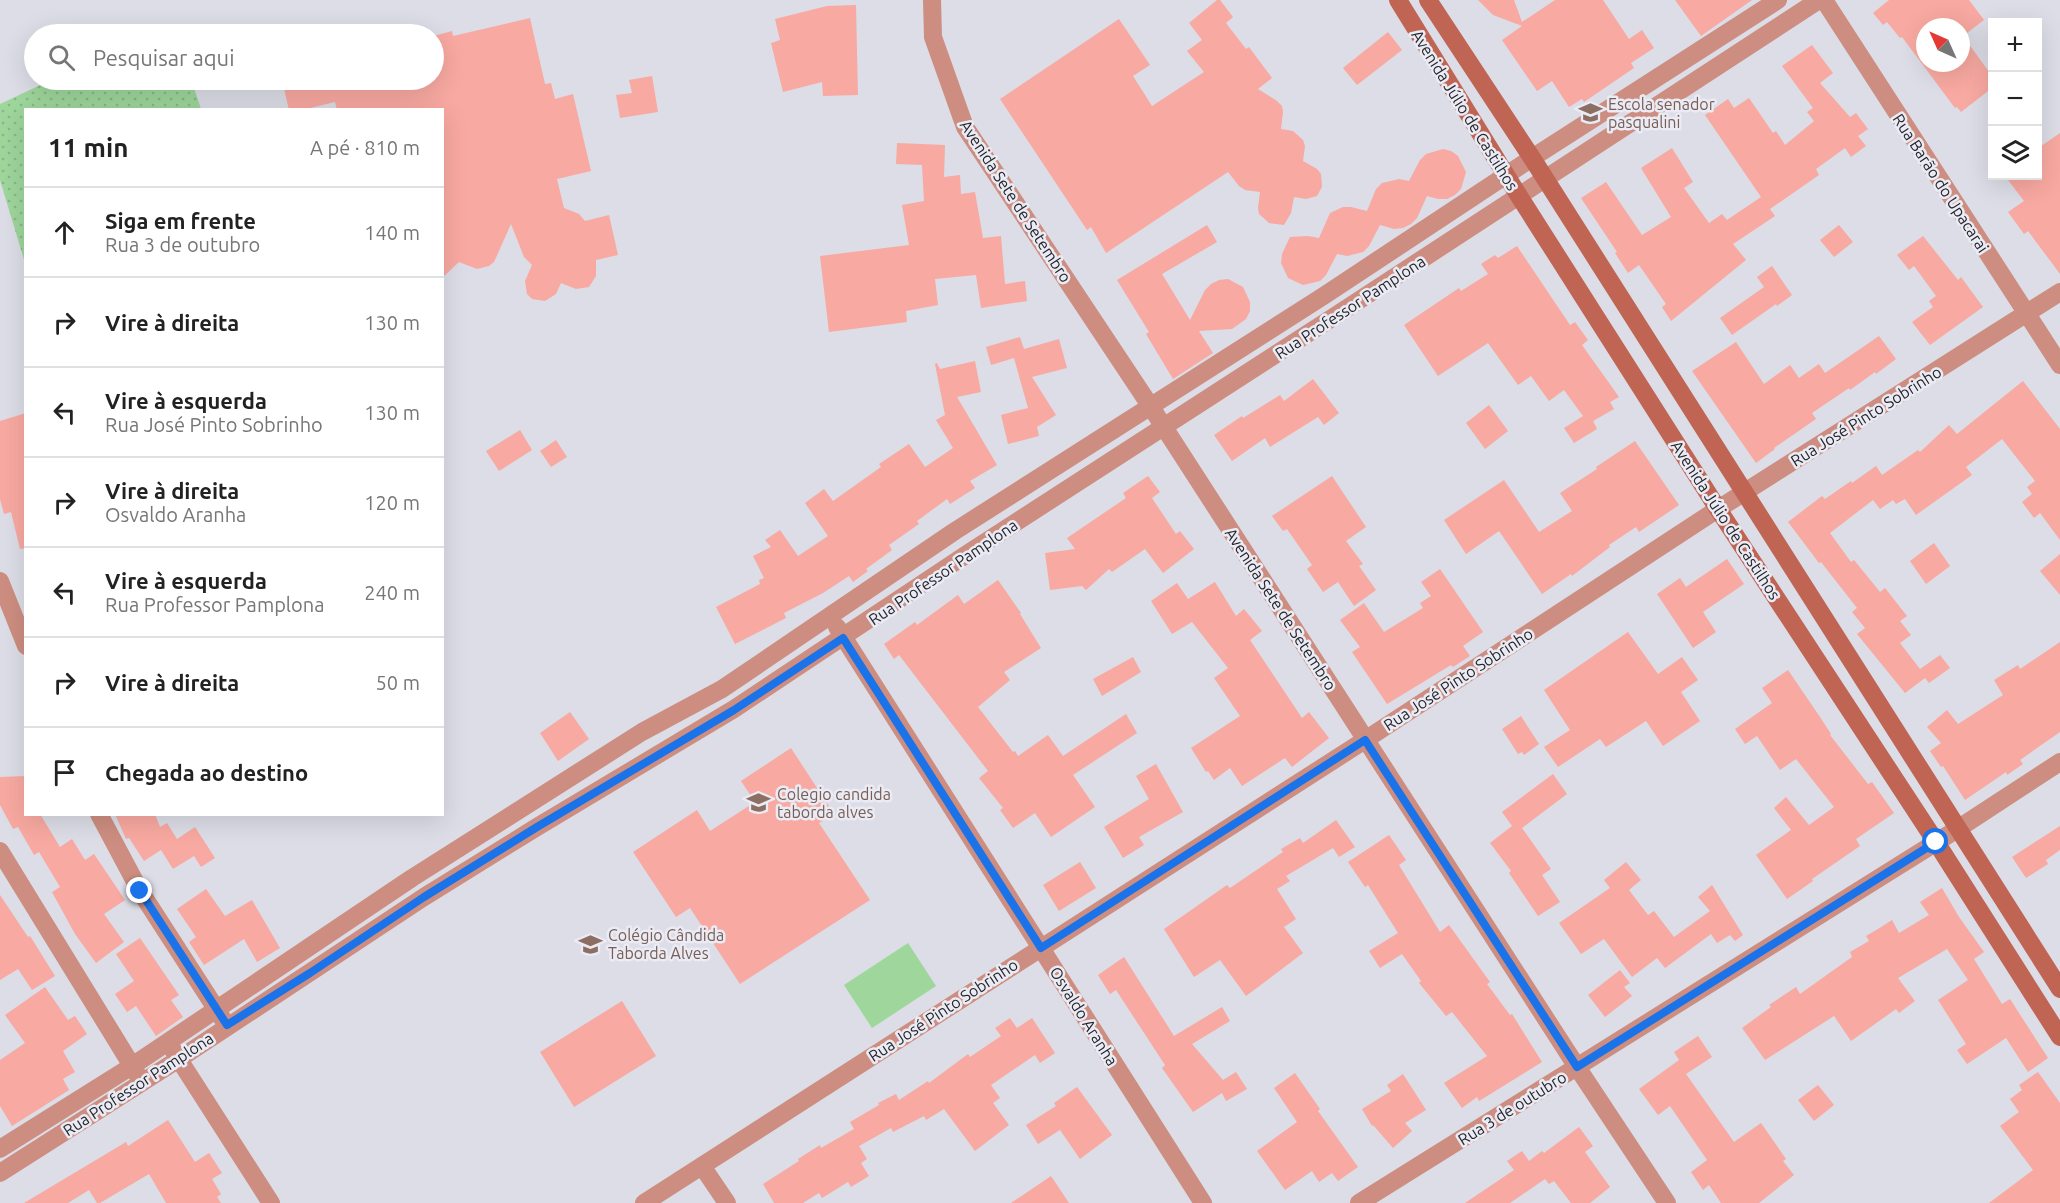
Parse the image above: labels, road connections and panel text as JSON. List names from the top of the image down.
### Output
{
  "streets": {
    "street": [
      "Avenida Júlio de Castilhos",
      "Rua Barão do Upacarai",
      "Avenida Sete de Setembro",
      "Rua Professor Pamplona",
      "Rua José Pinto Sobrinho",
      "Osvaldo Aranha",
      "Rua 3 de outubro"
    ]
  },
  "crossings": [
    ["Avenida Júlio de Castilhos", "Rua Professor Pamplona"],
    ["Avenida Júlio de Castilhos", "Rua José Pinto Sobrinho"],
    ["Avenida Júlio de Castilhos", "Rua 3 de outubro"],
    ["Rua Barão do Upacarai", "Rua José Pinto Sobrinho"],
    ["Avenida Sete de Setembro", "Rua Professor Pamplona"],
    ["Avenida Sete de Setembro", "Rua José Pinto Sobrinho"],
    ["Avenida Sete de Setembro", "Rua 3 de outubro"],
    ["Rua Professor Pamplona", "Osvaldo Aranha"],
    ["Rua José Pinto Sobrinho", "Osvaldo Aranha"]
  ],
  "places": {
    "school or university": ["Escola senador pasqualini", "Colegio candida taborda alves", "Colégio Cândida Taborda Alves"]
  },
  "north": "top left",
  "page": {
    "map_buttons": ["+", "−"],
    "search": "Pesquisar aqui",
    "heading": ["11 min", "A pé · 810 m"],
    "list": [
      ["Siga em frente", "Rua 3 de outubro", "140 m"],
      ["Vire à direita", "130 m"],
      ["Vire à esquerda", "Rua José Pinto Sobrinho", "130 m"],
      ["Vire à direita", "Osvaldo Aranha", "120 m"],
      ["Vire à esquerda", "Rua Professor Pamplona", "240 m"],
      ["Vire à direita", "50 m"],
      "Chegada ao destino"
    ]
  }
}
